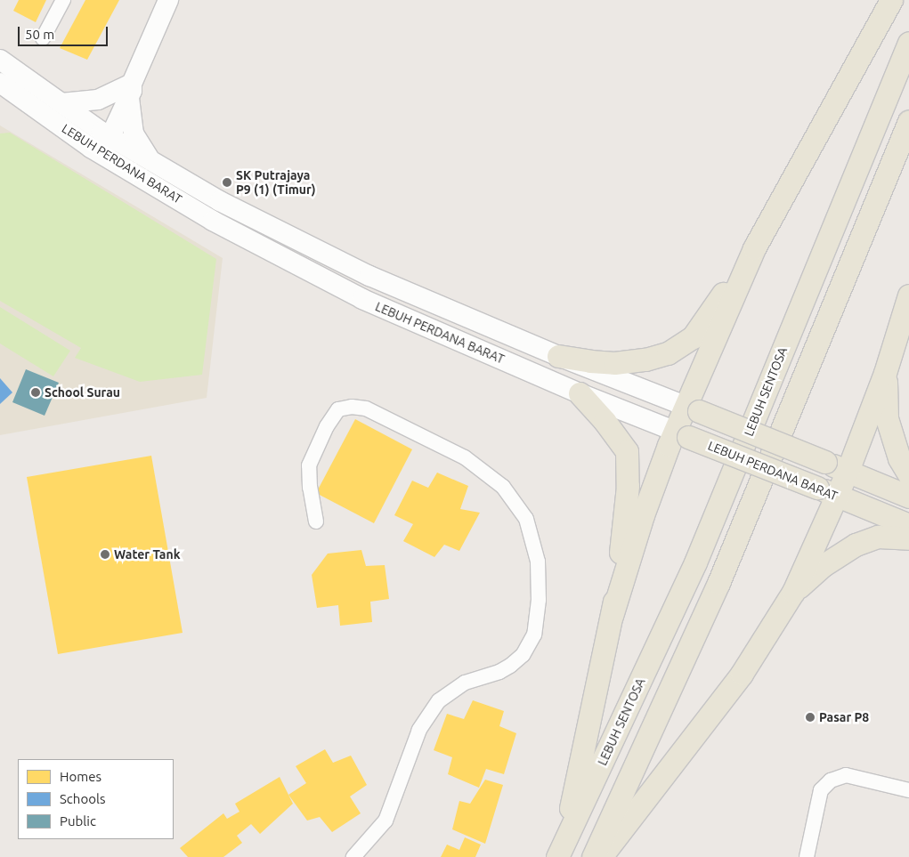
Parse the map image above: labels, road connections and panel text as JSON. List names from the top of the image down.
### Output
{
  "streets": {
    "main road": ["LEBUH PERDANA BARAT", "LEBUH SENTOSA"]
  },
  "places": [
    "SK Putrajaya P9 (1) (Timur)",
    "School Surau",
    "Water Tank",
    "Pasar P8"
  ],
  "legend": ["Homes", "Schools", "Public"],
  "scale_bar": "50 m"
}
